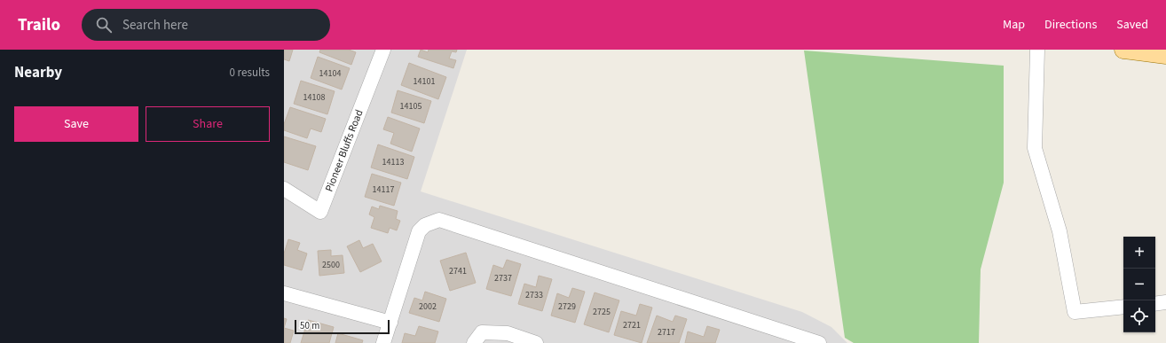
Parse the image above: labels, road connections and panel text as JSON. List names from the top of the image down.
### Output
{
  "streets": {
    "street": ["Pioneer Bluffs Road"]
  },
  "house_numbers": [
    "14104",
    "14101",
    "14108",
    "14105",
    "14113",
    "14117",
    "2500",
    "2741",
    "2737",
    "2733",
    "2002",
    "2729",
    "2725",
    "2721",
    "2717"
  ],
  "scale_bar": "50 m",
  "page": {
    "header": "Trailo",
    "search": "Search here",
    "nav": ["Map", "Directions", "Saved"],
    "heading": ["Nearby", "0 results"],
    "buttons": ["Save", "Share"],
    "map_buttons": ["+", "−"],
    "scale": "50 m"
  }
}
